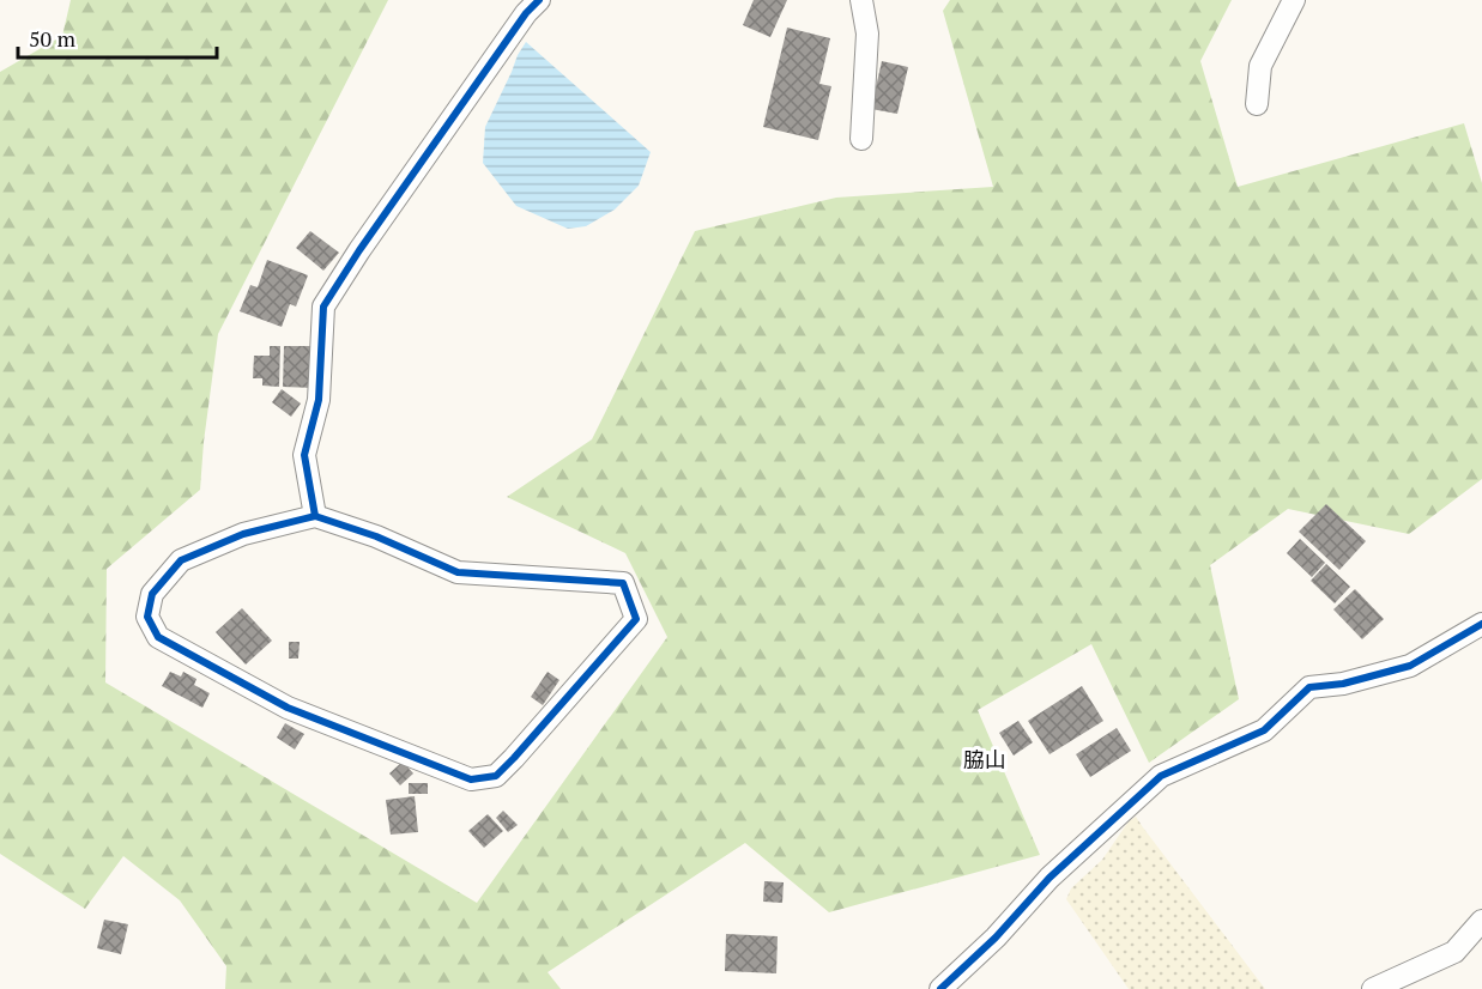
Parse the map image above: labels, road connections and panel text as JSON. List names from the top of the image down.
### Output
{
  "districts": ["脇山"],
  "scale_bar": "50 m"
}
